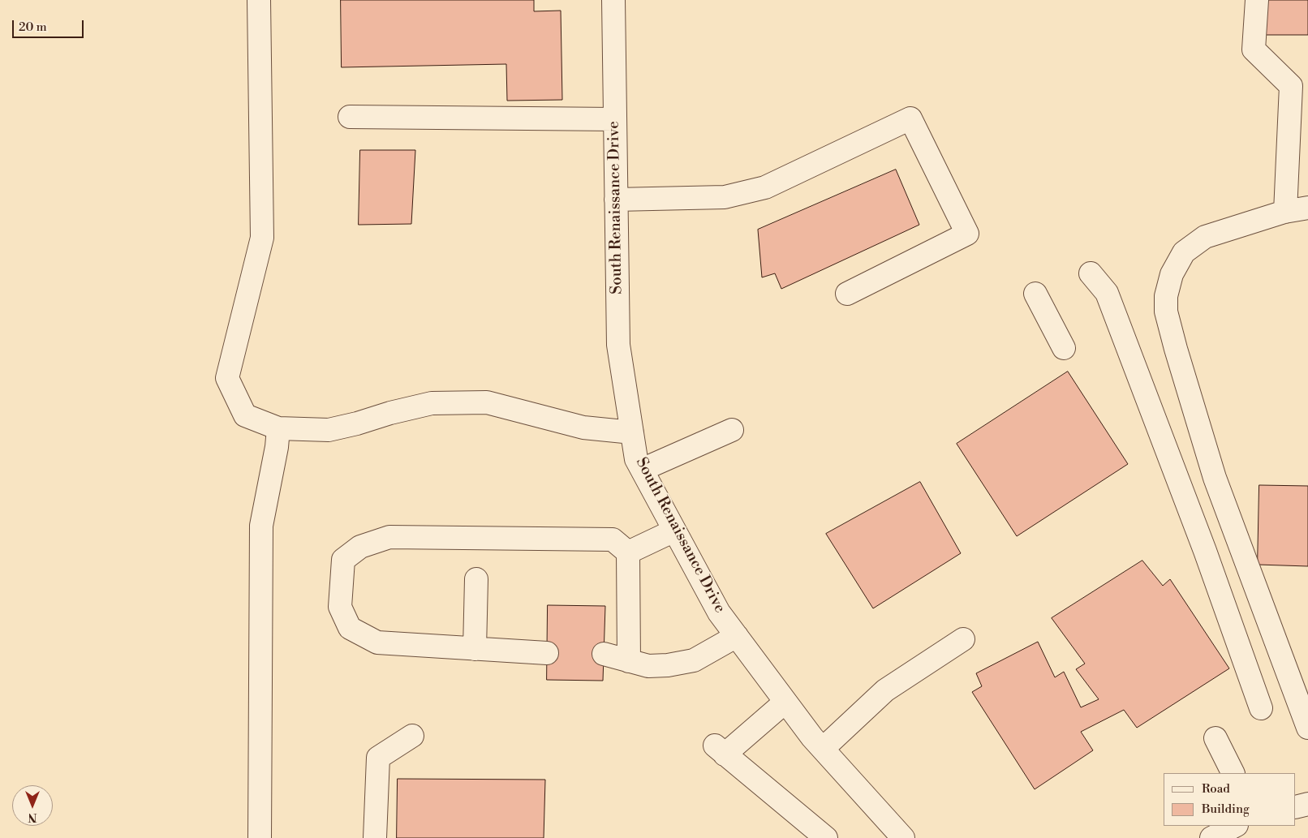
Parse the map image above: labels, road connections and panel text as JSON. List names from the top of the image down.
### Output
{
  "streets": {
    "street": ["South Renaissance Drive"]
  },
  "legend": ["Road", "Building"],
  "scale_bar": "20 m",
  "north": "bottom"
}
